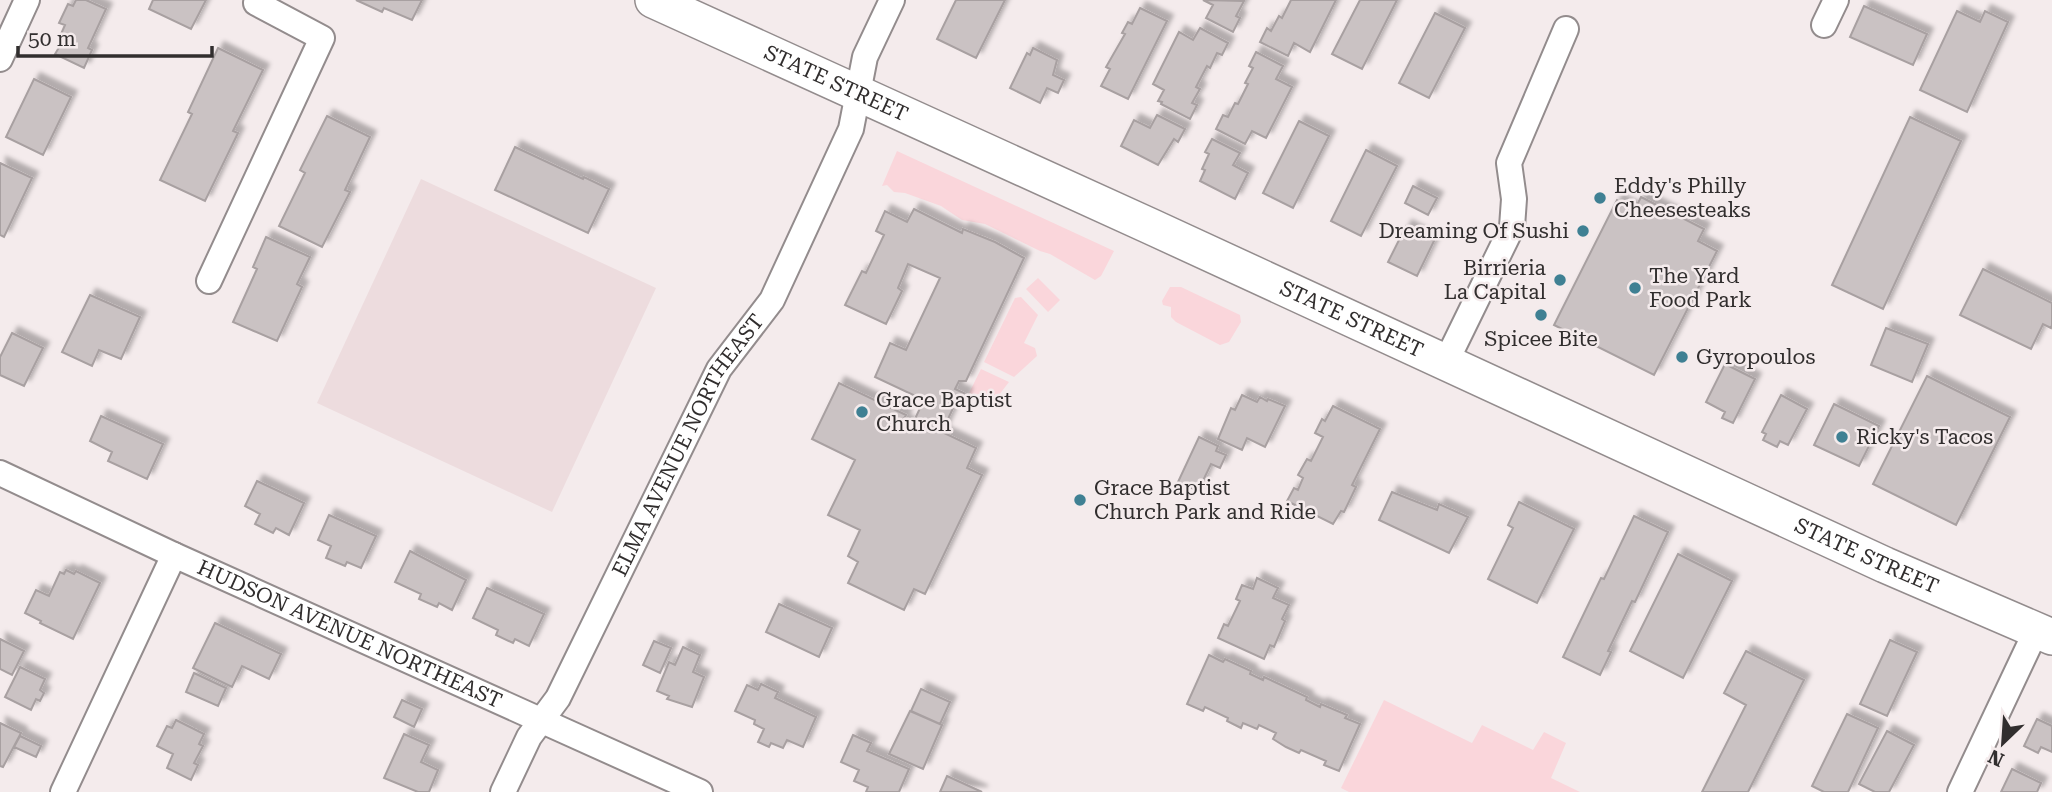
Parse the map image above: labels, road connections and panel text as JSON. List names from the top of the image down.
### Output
{
  "streets": {
    "main road": ["STATE STREET"],
    "street": ["ELMA AVENUE NORTHEAST", "HUDSON AVENUE NORTHEAST"]
  },
  "crossings": [
    ["STATE STREET", "ELMA AVENUE NORTHEAST"],
    ["ELMA AVENUE NORTHEAST", "HUDSON AVENUE NORTHEAST"]
  ],
  "places": [
    "Eddy's Philly Cheesesteaks",
    "Dreaming Of Sushi",
    "Birrieria La Capital",
    "The Yard Food Park",
    "Spicee Bite",
    "Gyropoulos",
    "Grace Baptist Church",
    "Ricky's Tacos",
    "Grace Baptist Church Park and Ride"
  ],
  "scale_bar": "50 m",
  "north": "bottom left"
}
